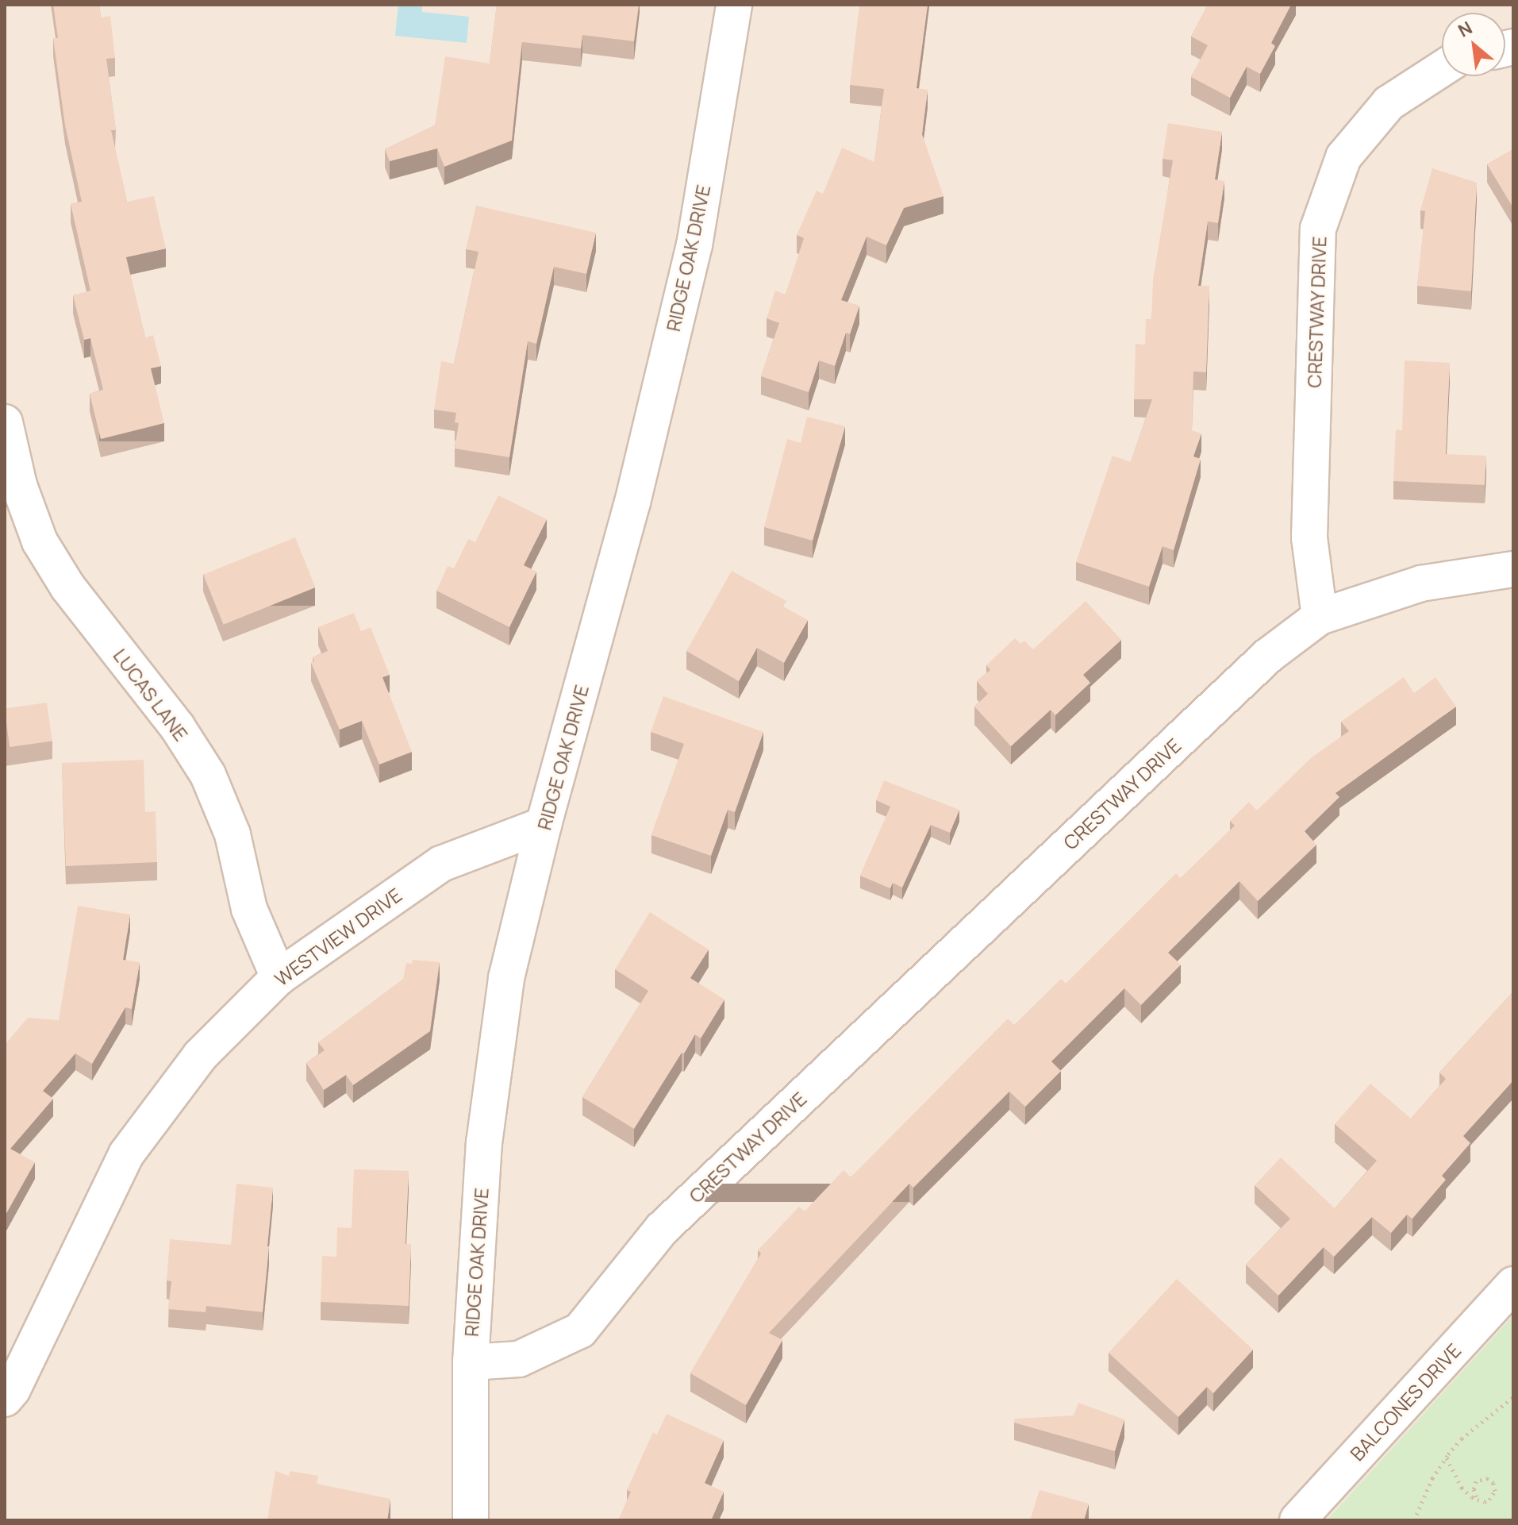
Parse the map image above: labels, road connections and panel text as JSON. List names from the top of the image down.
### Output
{
  "streets": {
    "street": [
      "RIDGE OAK DRIVE",
      "CRESTWAY DRIVE",
      "LUCAS LANE",
      "WESTVIEW DRIVE",
      "BALCONES DRIVE"
    ]
  },
  "crossings": [
    ["RIDGE OAK DRIVE", "CRESTWAY DRIVE"],
    ["RIDGE OAK DRIVE", "WESTVIEW DRIVE"],
    ["LUCAS LANE", "WESTVIEW DRIVE"]
  ],
  "north": "top left"
}
